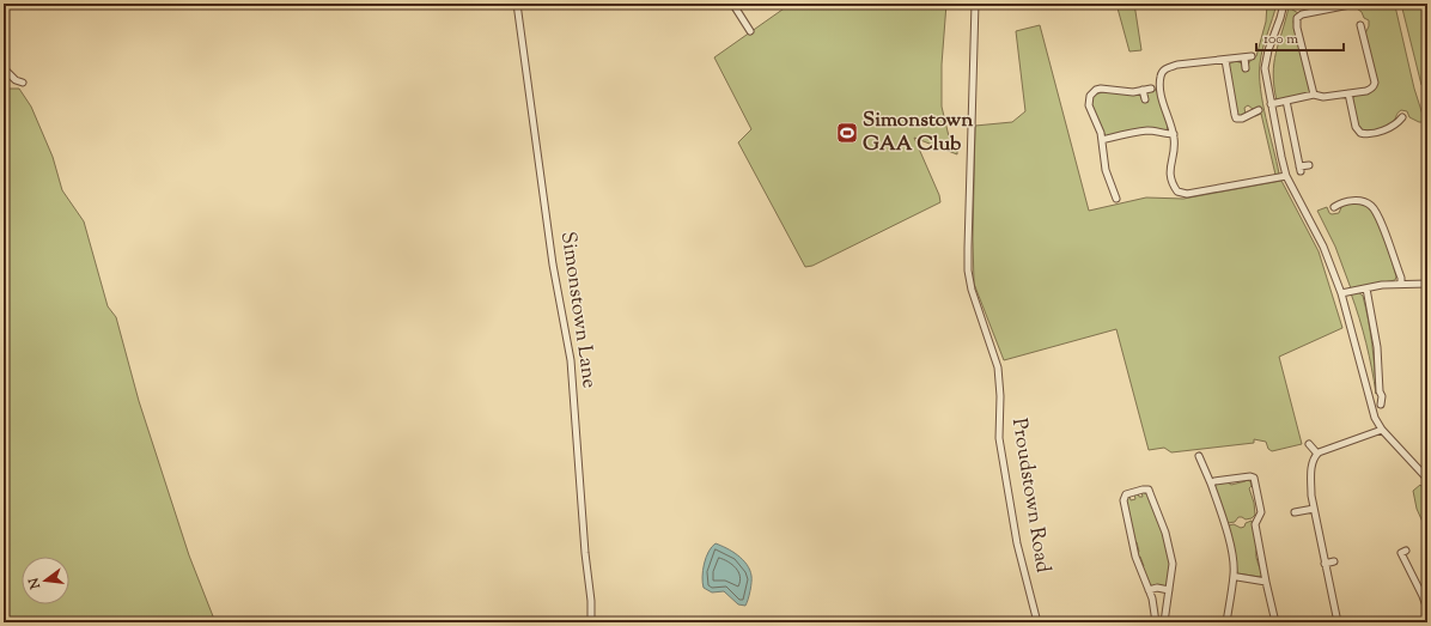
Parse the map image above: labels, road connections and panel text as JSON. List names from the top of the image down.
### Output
{
  "streets": {
    "street": ["Simonstown Lane", "Proudstown Road"]
  },
  "places": {
    "sports": ["Simonstown GAA Club"]
  },
  "scale_bar": "100 m",
  "north": "left"
}
